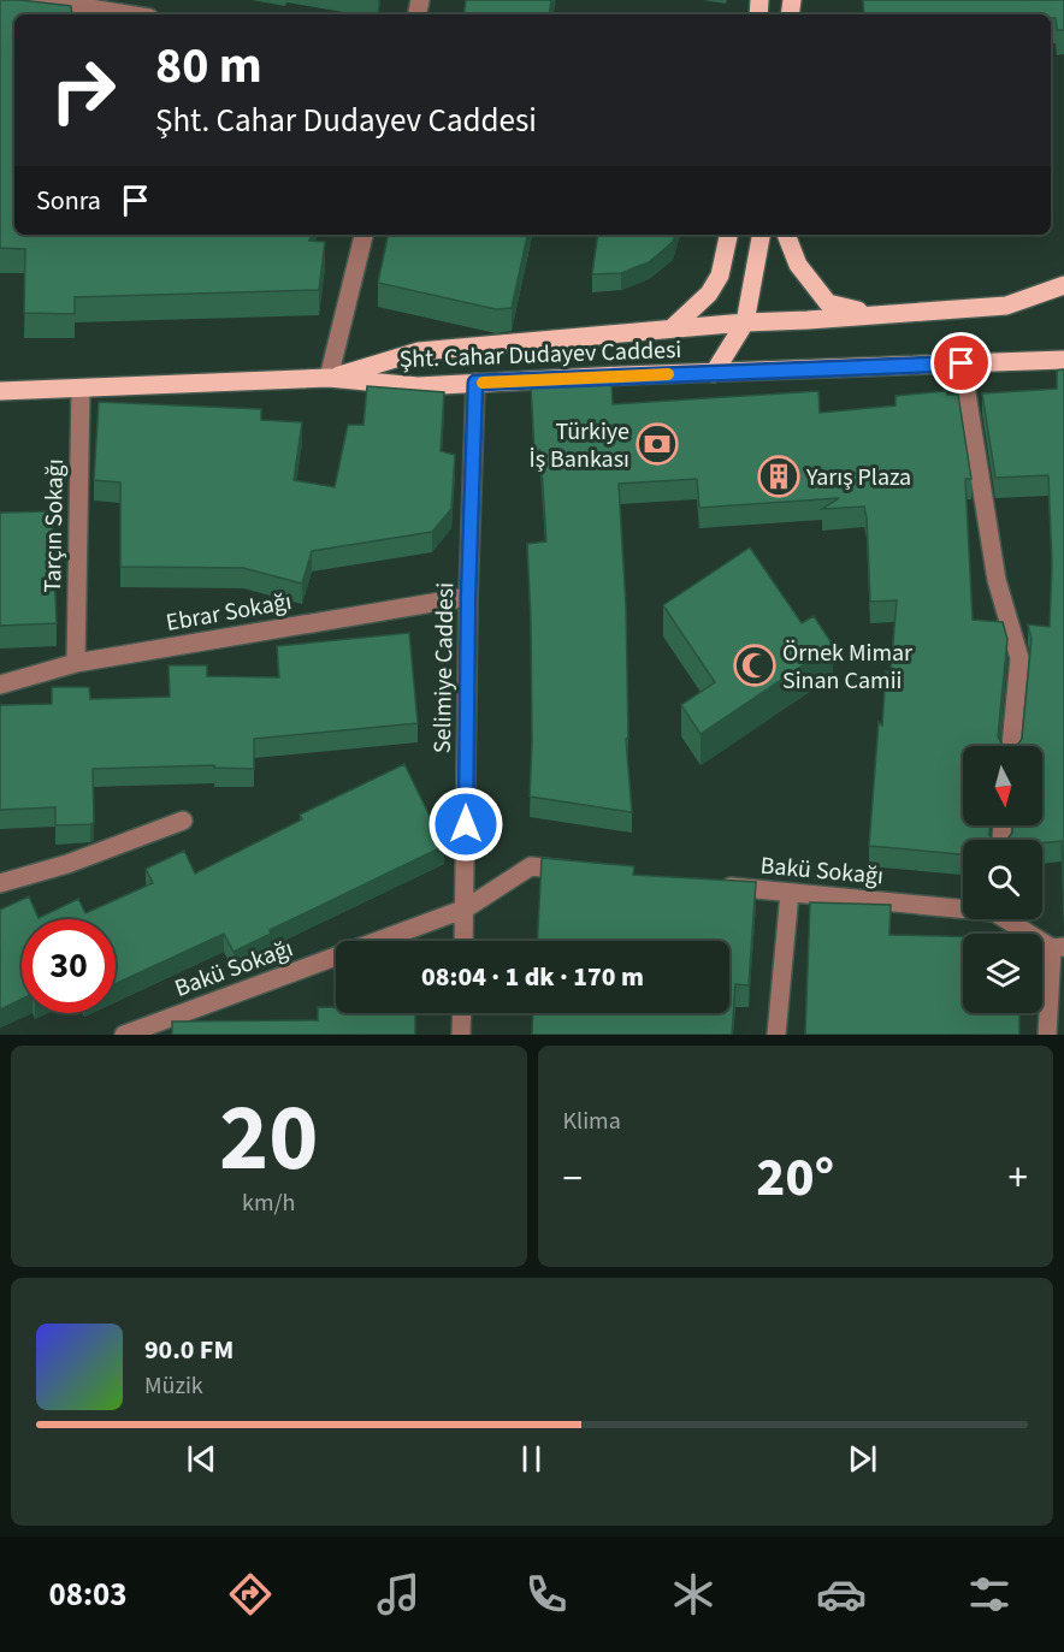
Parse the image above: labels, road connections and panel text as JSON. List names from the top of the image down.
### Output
{
  "streets": {
    "main road": ["Şht. Cahar Dudayev Caddesi"],
    "street": [
      "Tarçın Sokağı",
      "Ebrar Sokağı",
      "Selimiye Caddesi",
      "Bakü Sokağı"
    ]
  },
  "crossings": [
    ["Şht. Cahar Dudayev Caddesi", "Selimiye Caddesi"],
    ["Tarçın Sokağı", "Ebrar Sokağı"],
    ["Ebrar Sokağı", "Selimiye Caddesi"],
    ["Selimiye Caddesi", "Bakü Sokağı"]
  ],
  "places": {
    "bank": ["Türkiye İş Bankası"],
    "building": ["Yarış Plaza"],
    "mosque": ["Örnek Mimar Sinan Camii"]
  },
  "north": "bottom",
  "page": {
    "turn": ["80 m", "Şht. Cahar Dudayev Caddesi"],
    "then": "Sonra",
    "limit": "30",
    "trip": "08:04 · 1 dk · 170 m",
    "tile": [
      ["20", "km/h"],
      "Klima"
    ],
    "heat": ["−", "20°", "+"],
    "song": ["90.0 FM", "Müzik"],
    "tabs": "08:03"
  }
}
